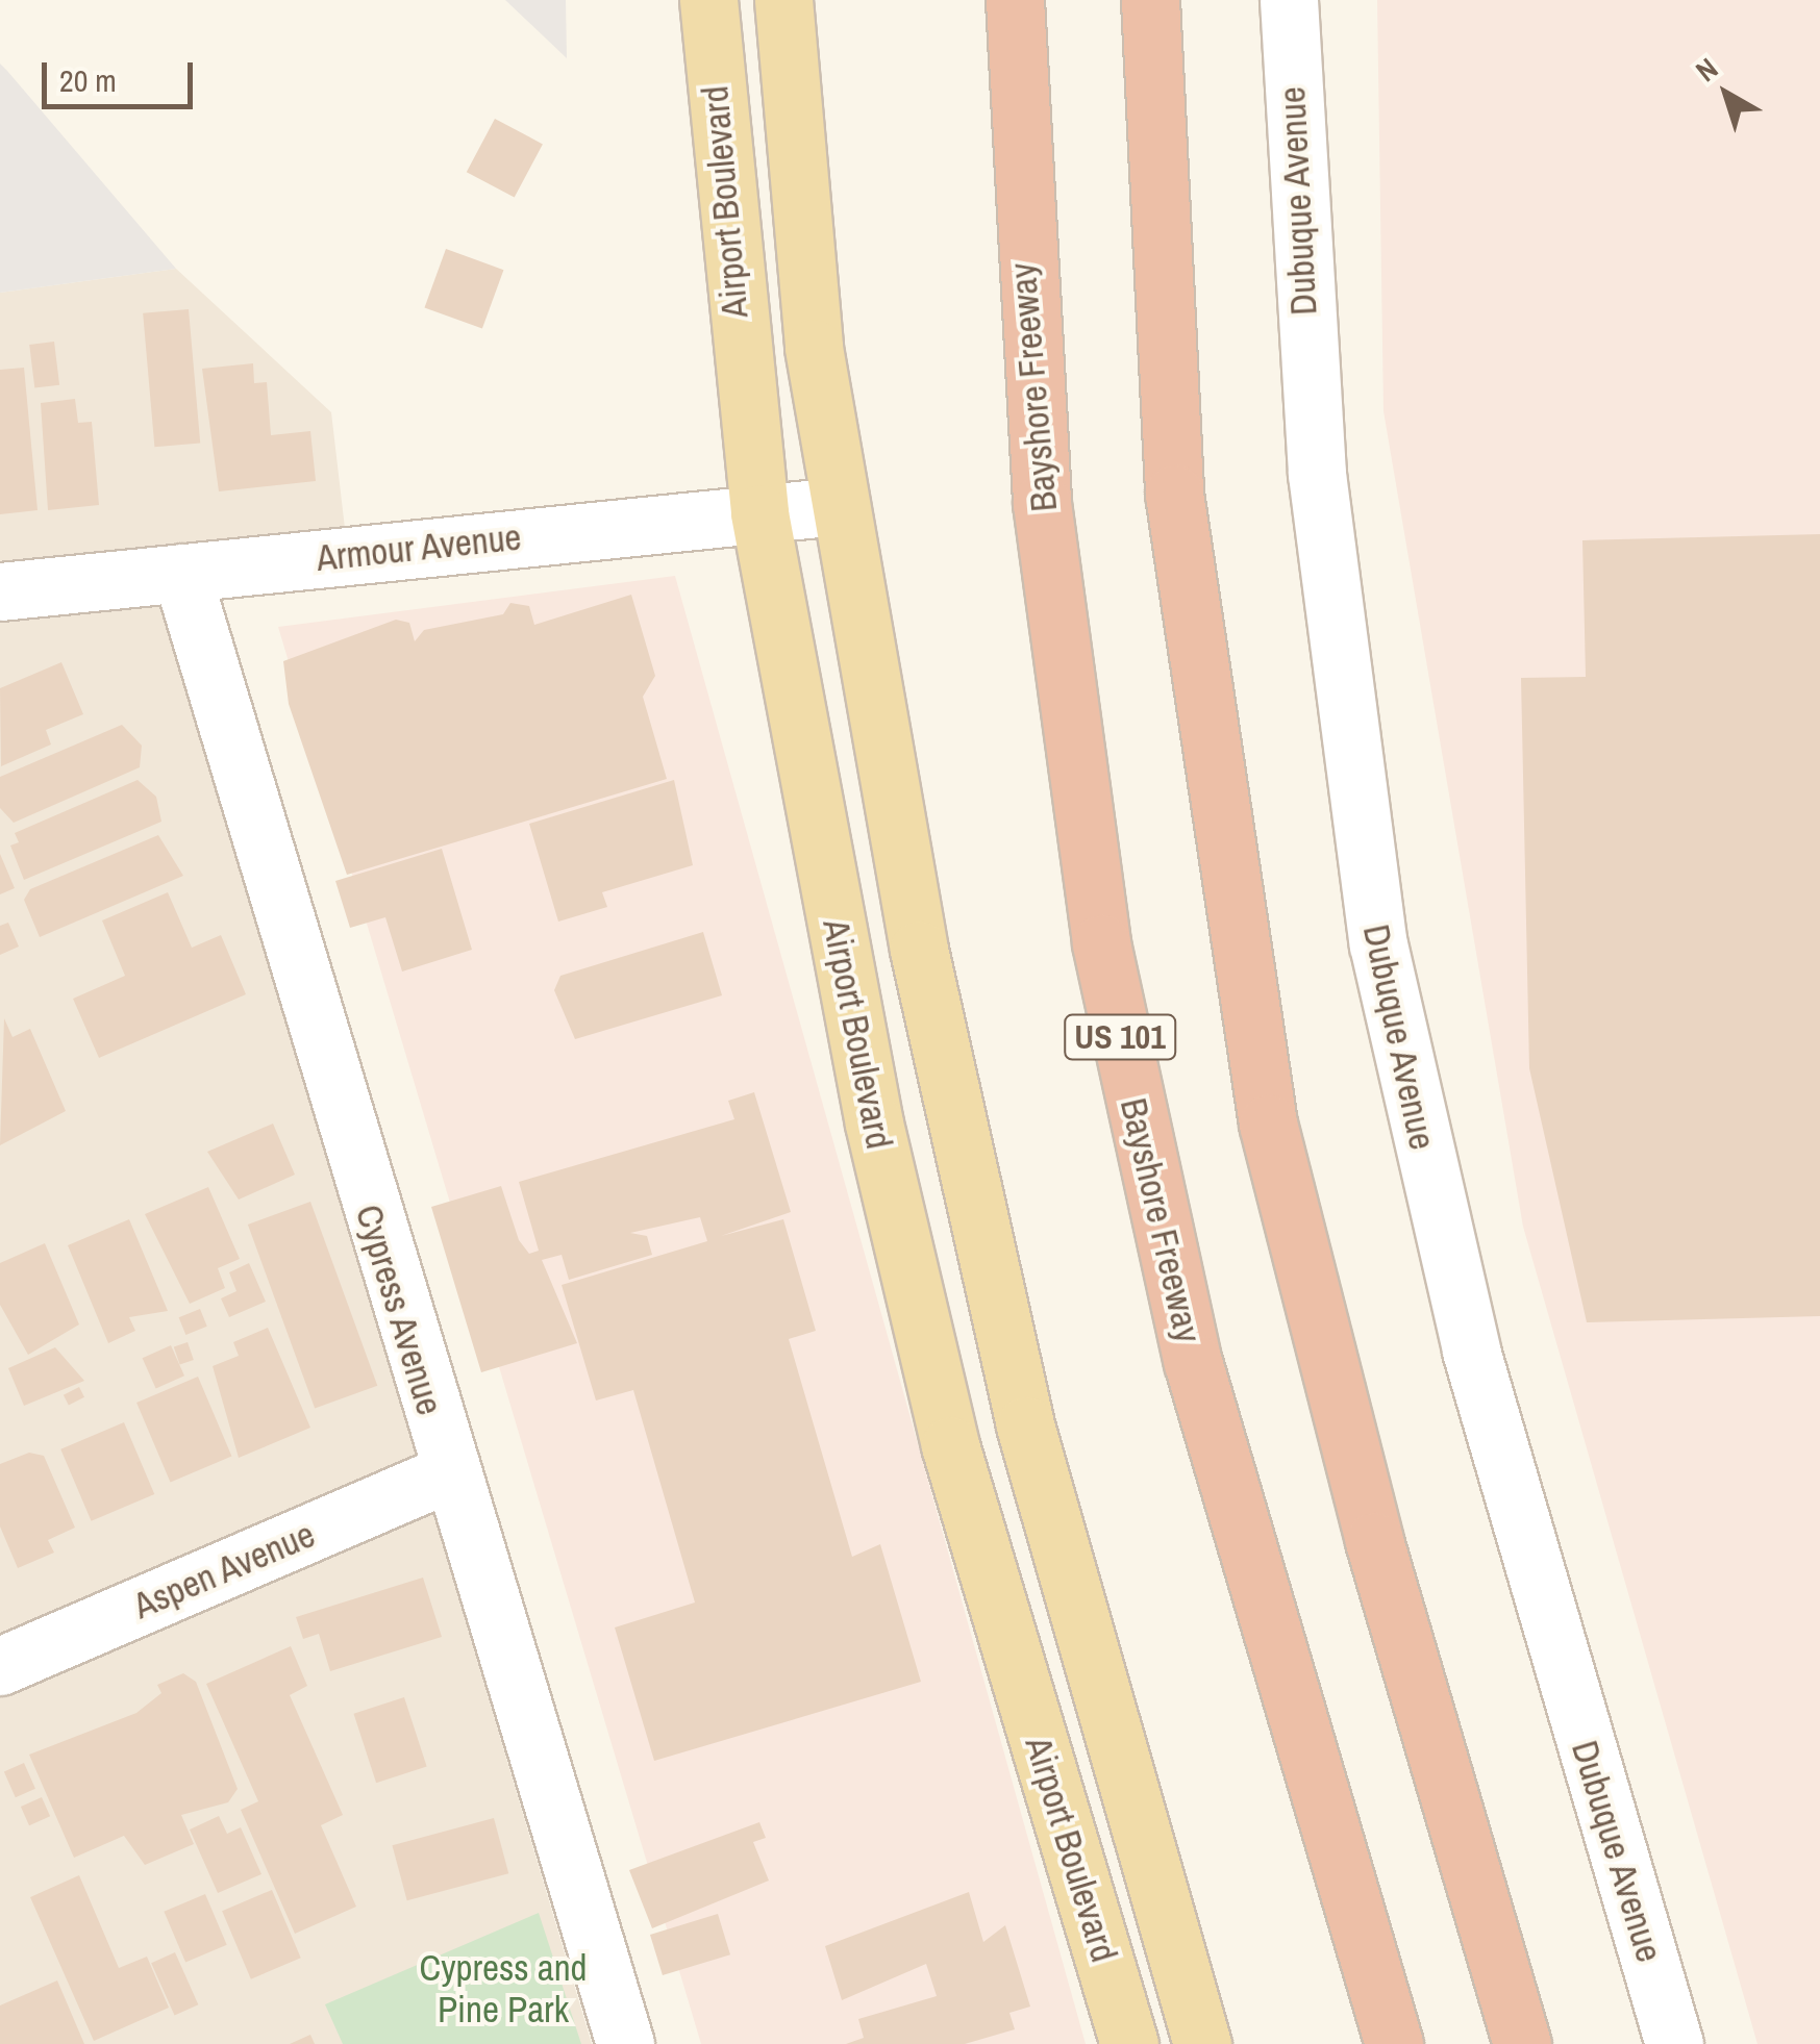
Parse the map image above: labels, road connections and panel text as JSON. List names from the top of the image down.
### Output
{
  "streets": {
    "highway": ["Bayshore Freeway", "US 101"],
    "main road": ["Airport Boulevard"],
    "street": [
      "Dubuque Avenue",
      "Armour Avenue",
      "Cypress Avenue",
      "Aspen Avenue"
    ]
  },
  "crossings": [
    ["Airport Boulevard", "Armour Avenue"],
    ["Armour Avenue", "Cypress Avenue"],
    ["Cypress Avenue", "Aspen Avenue"]
  ],
  "parks": ["Cypress and Pine Park"],
  "scale_bar": "20 m",
  "north": "top left"
}
